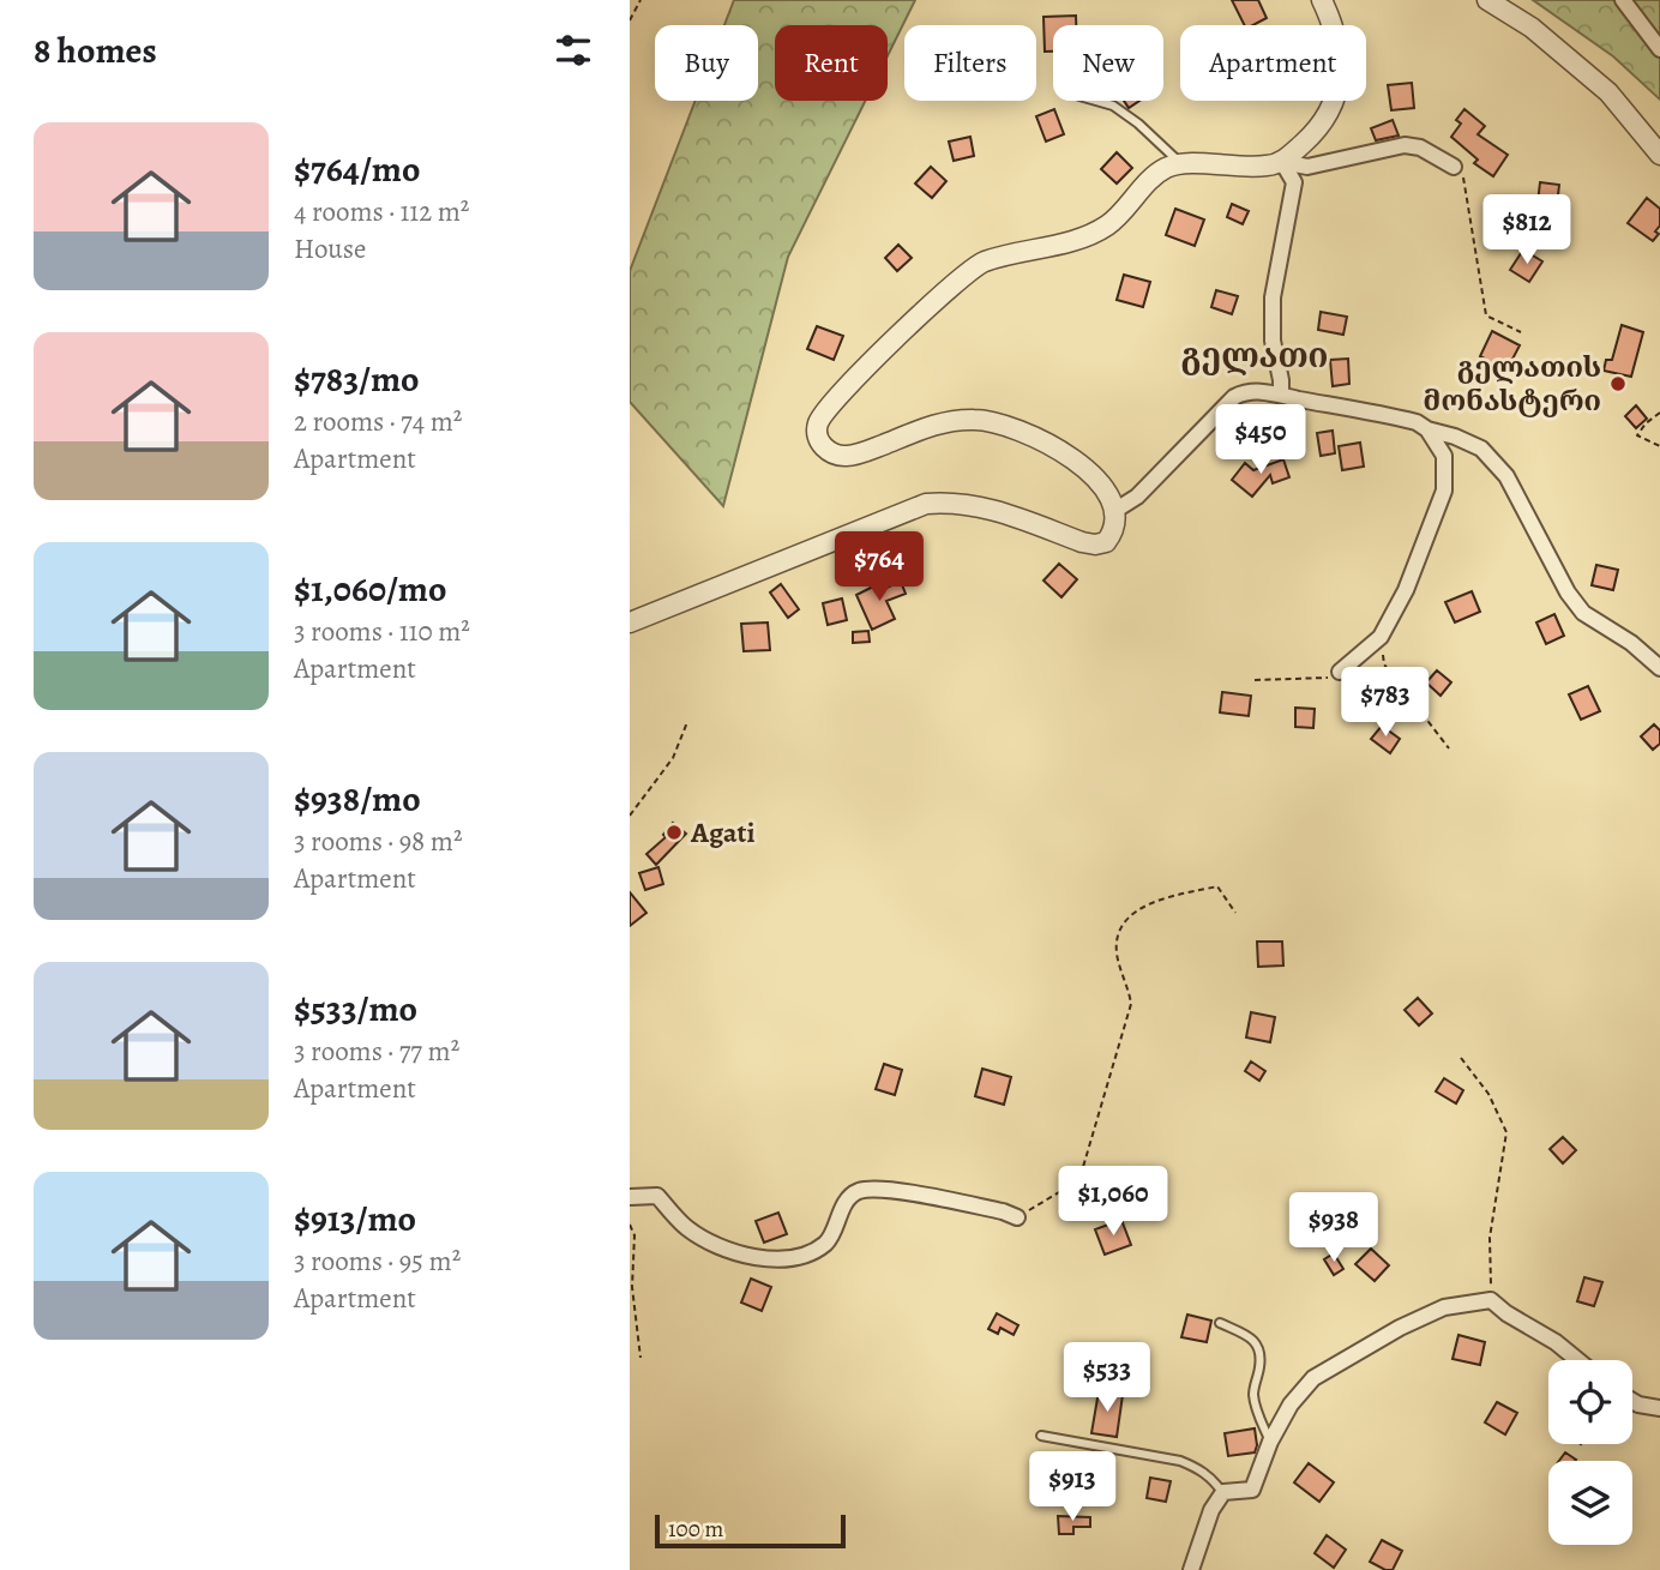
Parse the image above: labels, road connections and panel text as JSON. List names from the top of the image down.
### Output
{
  "districts": ["გელათი"],
  "places": ["გელათის მონასტერი", "Agati"],
  "scale_bar": "100 m",
  "page": {
    "heading": "8 homes",
    "chip": [
      "Buy",
      "Rent",
      "Filters",
      "New",
      "Apartment"
    ],
    "list": [
      {
        "name": "$764/mo",
        "note": "4 rooms · 112 m² · House"
      },
      {
        "name": "$783/mo",
        "note": "2 rooms · 74 m² · Apartment"
      },
      {
        "name": "$1,060/mo",
        "note": "3 rooms · 110 m² · Apartment"
      },
      {
        "name": "$938/mo",
        "note": "3 rooms · 98 m² · Apartment"
      },
      {
        "name": "$533/mo",
        "note": "3 rooms · 77 m² · Apartment"
      },
      {
        "name": "$913/mo",
        "note": "3 rooms · 95 m² · Apartment"
      }
    ],
    "price": [
      "$812",
      "$450",
      "$764",
      "$783",
      "$1,060",
      "$938",
      "$533",
      "$913"
    ],
    "scale": "100 m"
  }
}
